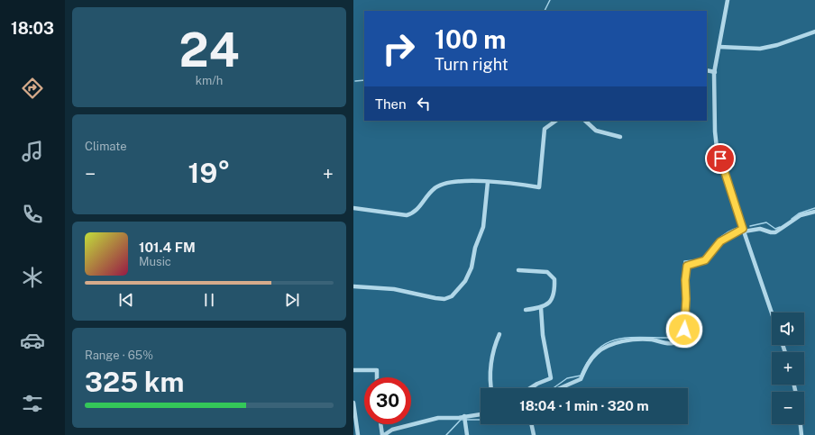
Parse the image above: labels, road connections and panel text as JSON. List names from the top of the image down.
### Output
{
  "page": {
    "tabs": "18:03",
    "tile": [
      ["24", "km/h"],
      "Climate",
      ["Range · 65%", "325 km"]
    ],
    "turn": ["100 m", "Turn right"],
    "then": "Then",
    "heat": ["−", "19°", "+"],
    "song": ["101.4 FM", "Music"],
    "map_buttons": ["+", "−"],
    "limit": "30",
    "trip": "18:04 · 1 min · 320 m"
  }
}
